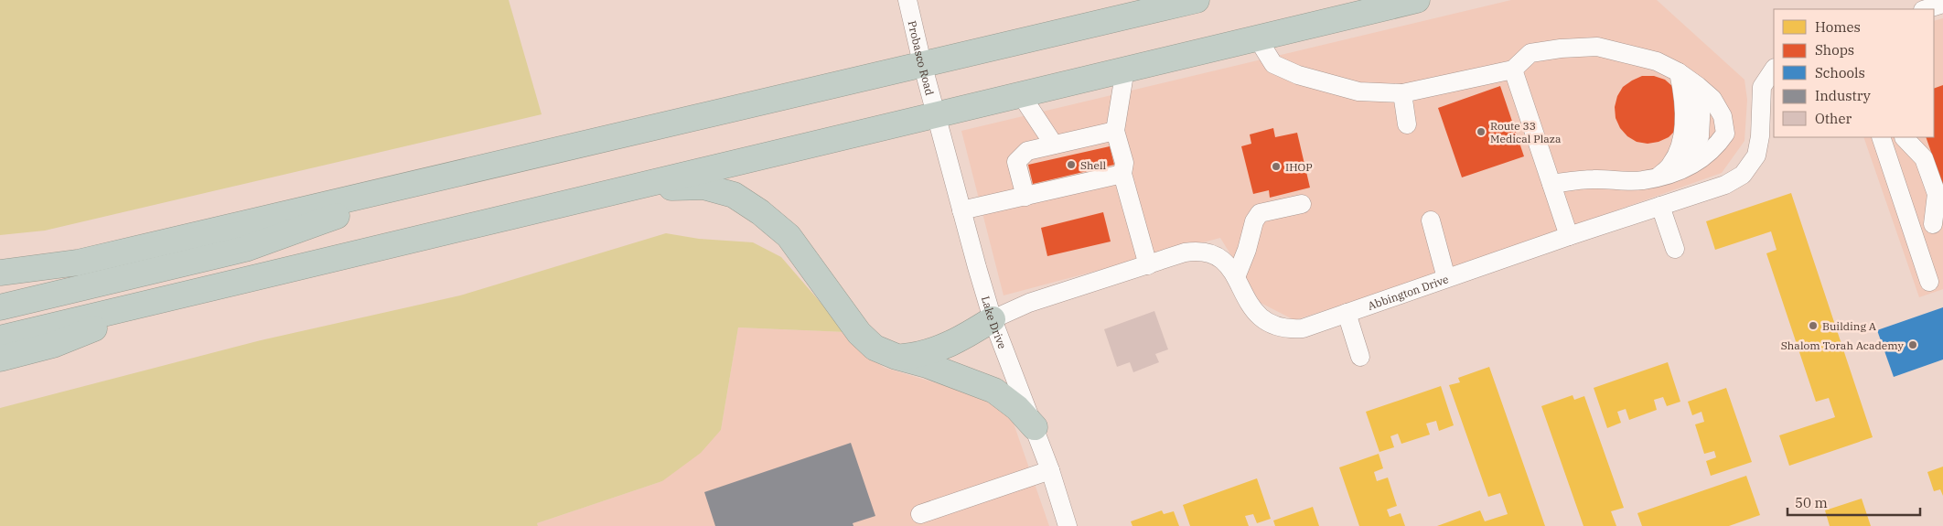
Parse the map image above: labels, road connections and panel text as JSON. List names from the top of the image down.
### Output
{
  "streets": {
    "street": ["Probasco Road", "Abbington Drive", "Lake Drive"]
  },
  "crossings": [
    ["Probasco Road", "Lake Drive"],
    ["Abbington Drive", "Lake Drive"]
  ],
  "places": [
    "Route 33 Medical Plaza",
    "Shell",
    "IHOP",
    "Building A",
    "Shalom Torah Academy"
  ],
  "legend": [
    "Homes",
    "Shops",
    "Schools",
    "Industry",
    "Other"
  ],
  "scale_bar": "50 m"
}
